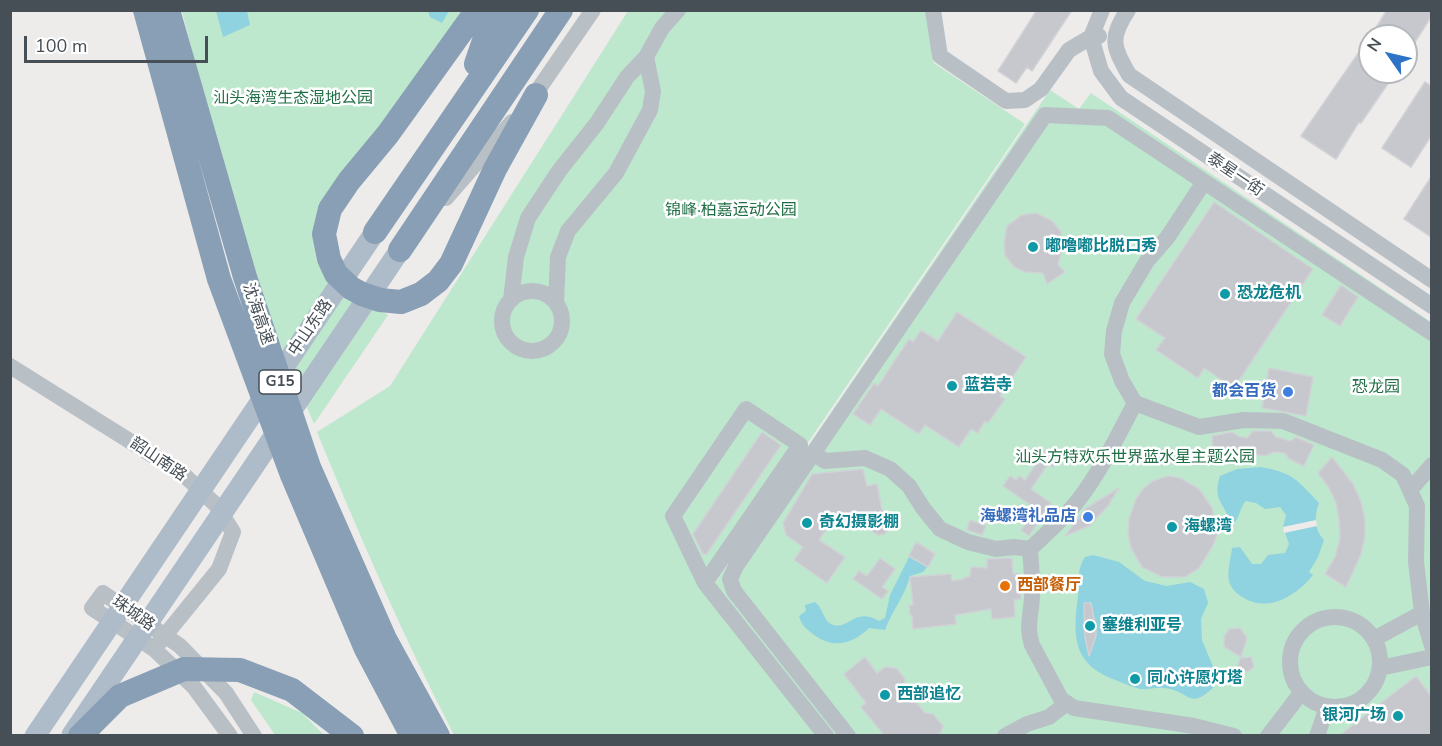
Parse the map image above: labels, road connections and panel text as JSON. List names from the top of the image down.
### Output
{
  "streets": {
    "highway": ["沈海高速", "中山东路", "G15"],
    "street": ["泰星一街", "韶山南路", "珠城路"]
  },
  "crossings": [
    ["韶山南路", "珠城路"]
  ],
  "parks": [
    "汕头海湾生态湿地公园",
    "锦峰·柏嘉运动公园",
    "恐龙园",
    "汕头方特欢乐世界蓝水星主题公园"
  ],
  "places": [
    "嘟噜嘟比脱口秀",
    "恐龙危机",
    "蓝若寺",
    "都会百货",
    "海螺湾礼品店",
    "奇幻摄影棚",
    "海螺湾",
    "西部餐厅",
    "塞维利亚号",
    "同心许愿灯塔",
    "西部追忆",
    "银河广场"
  ],
  "scale_bar": "100 m",
  "north": "top left"
}
